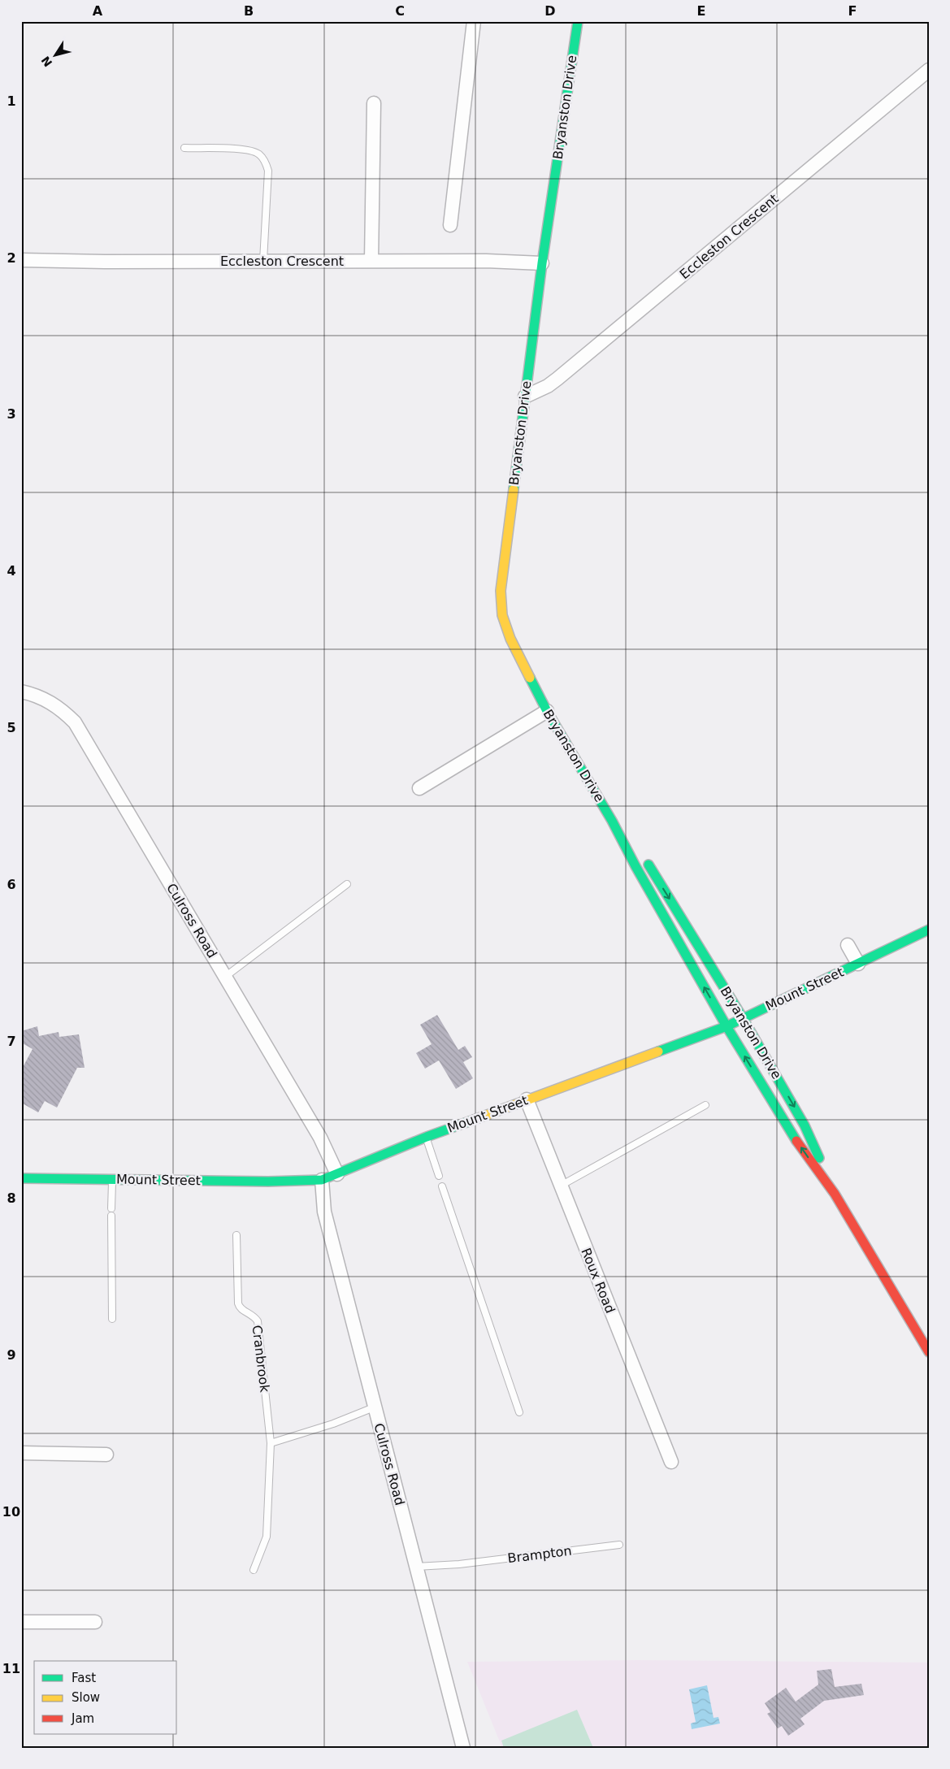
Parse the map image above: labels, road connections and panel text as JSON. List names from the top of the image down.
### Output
{
  "streets": {
    "main road": ["Bryanston Drive", "Mount Street"],
    "street": ["Eccleston Crescent", "Culross Road", "Roux Road"],
    "lane": ["Cranbrook", "Brampton"]
  },
  "crossings": [
    ["Bryanston Drive", "Eccleston Crescent"],
    ["Bryanston Drive", "Mount Street"],
    ["Culross Road", "Mount Street"],
    ["Culross Road", "Brampton"],
    ["Mount Street", "Roux Road"]
  ],
  "legend": ["Fast", "Slow", "Jam"],
  "north": "bottom left",
  "grid": {
    "columns": [
      "A",
      "B",
      "C",
      "D",
      "E",
      "F"
    ],
    "rows": [
      "1",
      "2",
      "3",
      "4",
      "5",
      "6",
      "7",
      "8",
      "9",
      "10",
      "11"
    ]
  }
}
